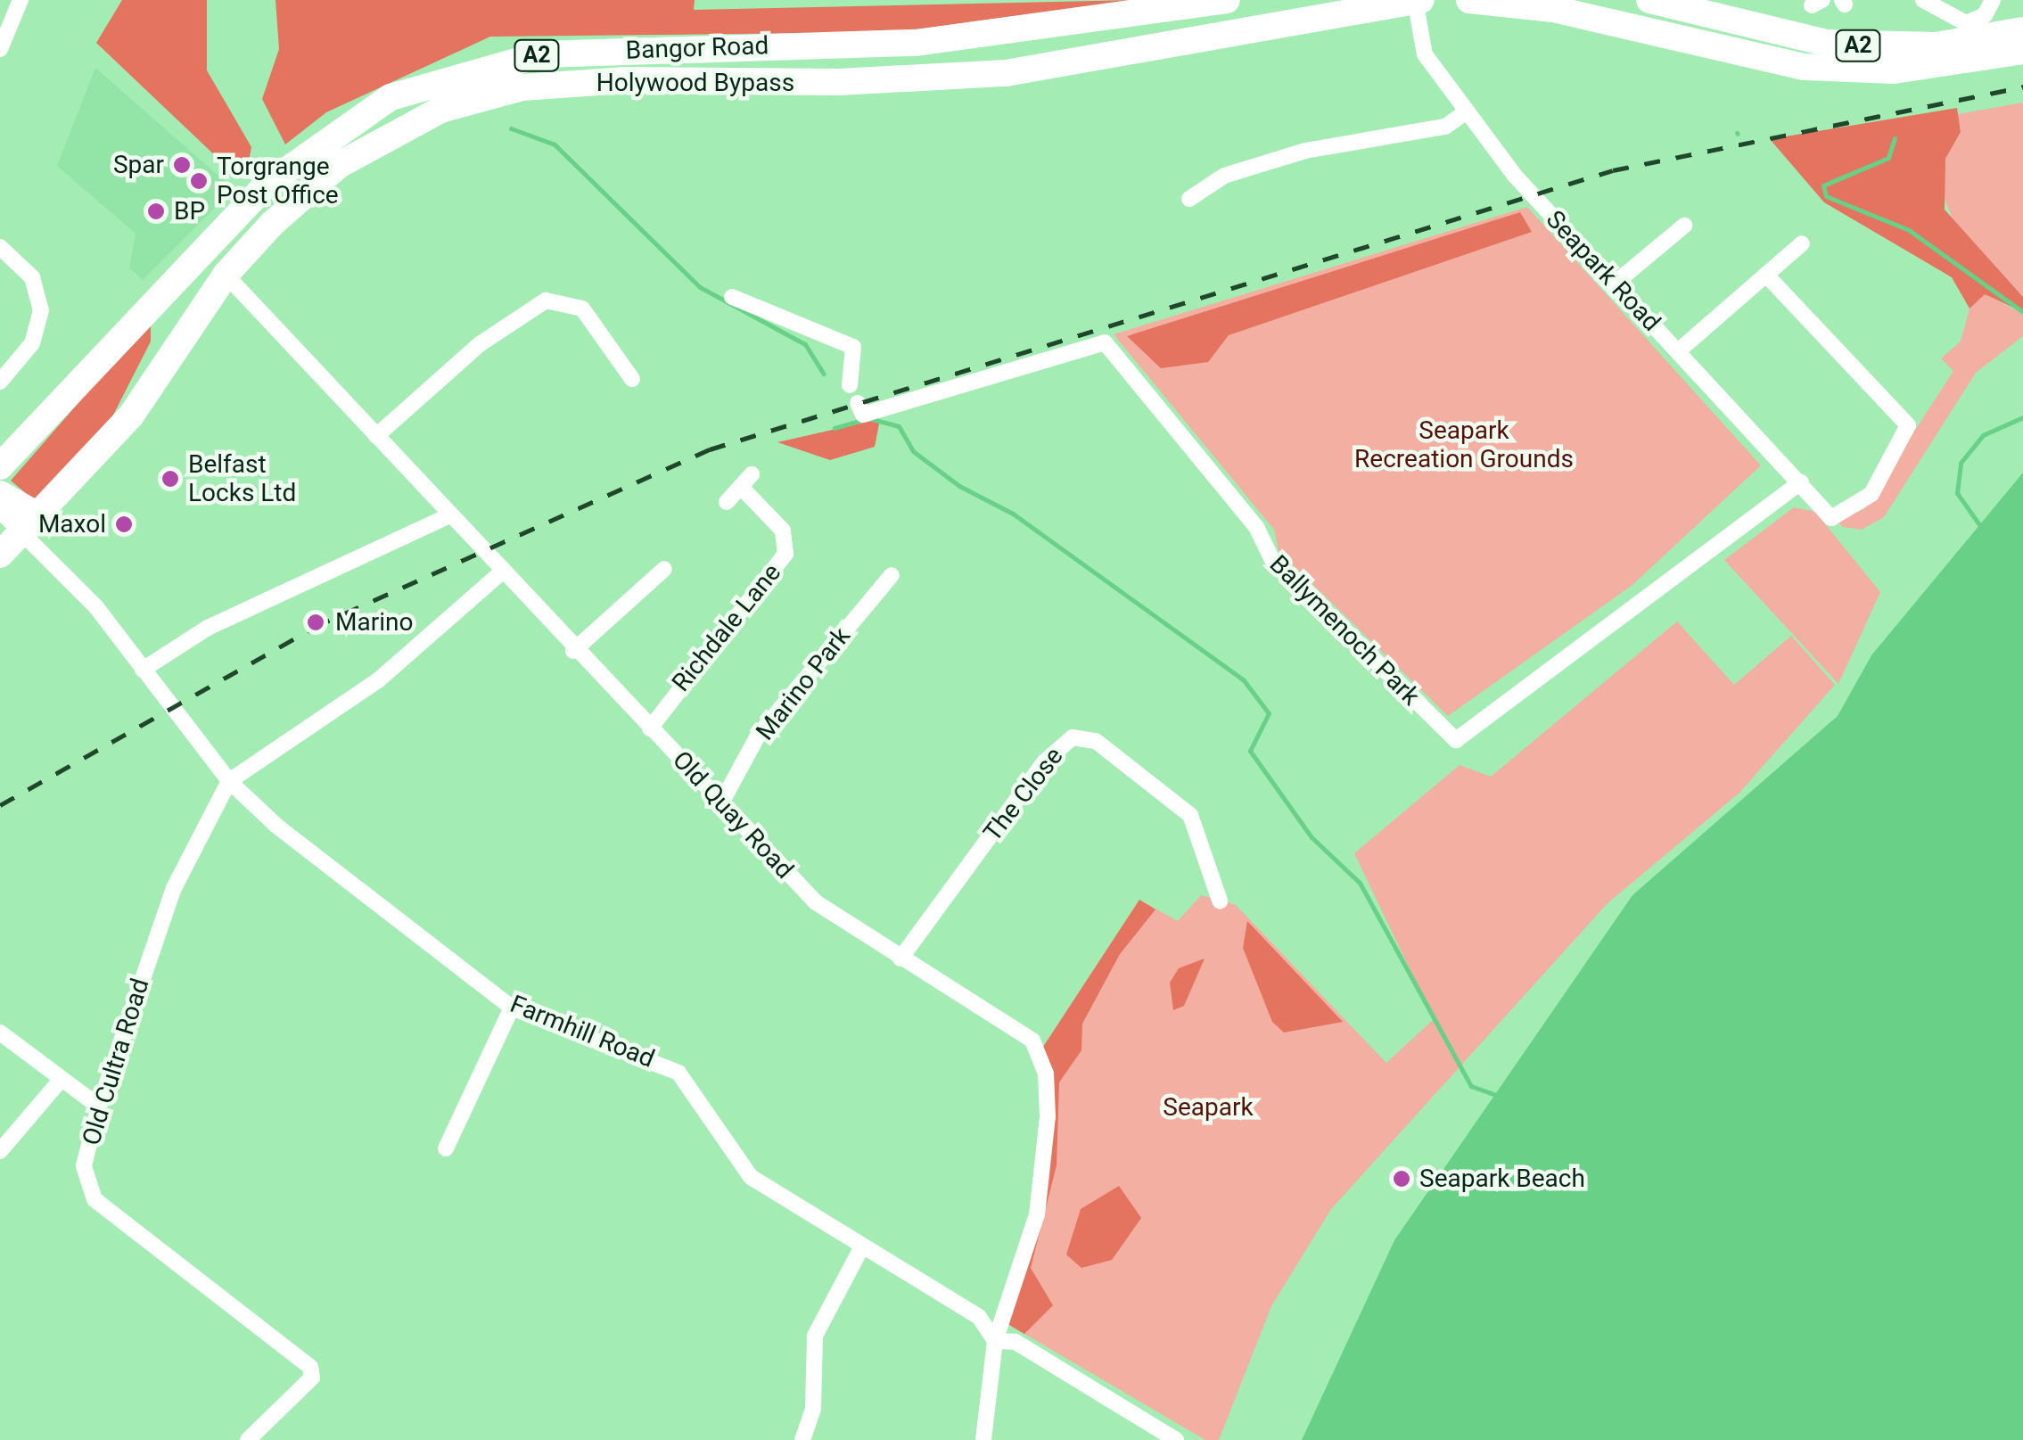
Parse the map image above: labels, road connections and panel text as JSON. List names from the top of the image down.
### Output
{
  "streets": {
    "highway": ["A2", "Bangor Road", "Holywood Bypass"],
    "street": [
      "Seapark Road",
      "Richdale Lane",
      "Ballymenoch Park",
      "Marino Park",
      "The Close",
      "Old Quay Road",
      "Farmhill Road",
      "Old Cultra Road"
    ]
  },
  "crossings": [
    ["Holywood Bypass", "Seapark Road"],
    ["Holywood Bypass", "Old Quay Road"],
    ["Holywood Bypass", "Farmhill Road"],
    ["Seapark Road", "Ballymenoch Park"],
    ["Richdale Lane", "Old Quay Road"],
    ["Marino Park", "Old Quay Road"],
    ["The Close", "Old Quay Road"],
    ["Old Quay Road", "Farmhill Road"],
    ["Farmhill Road", "Old Cultra Road"]
  ],
  "parks": ["Seapark Recreation Grounds", "Seapark"],
  "places": [
    "Spar",
    "Torgrange Post Office",
    "BP",
    "Belfast Locks Ltd",
    "Maxol",
    "Marino",
    "Seapark Beach"
  ]
}
